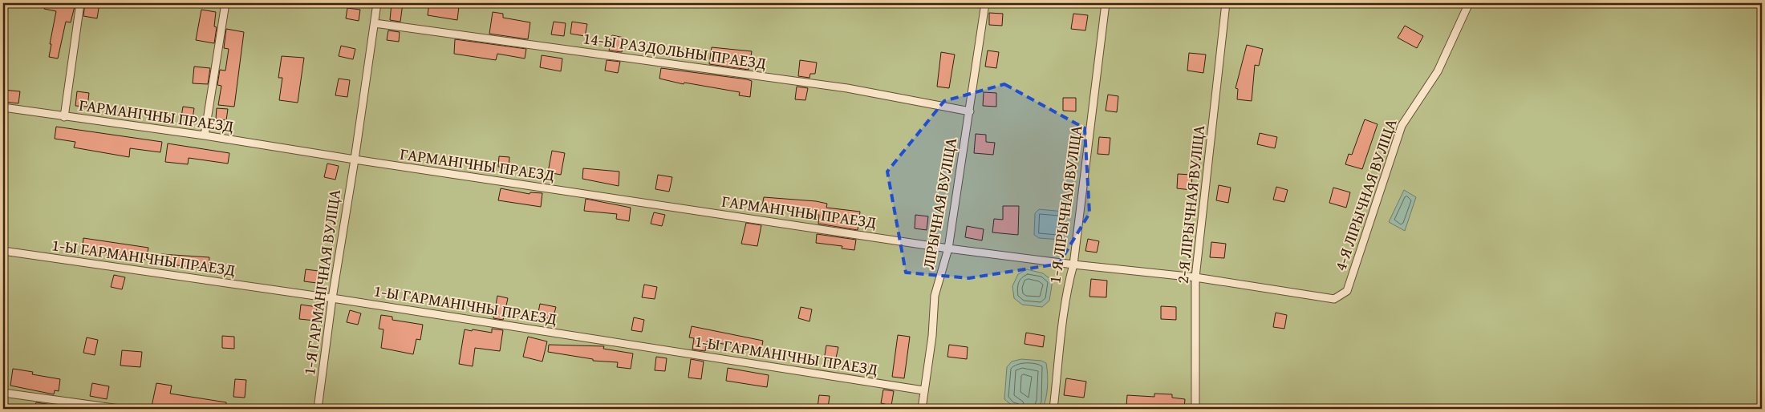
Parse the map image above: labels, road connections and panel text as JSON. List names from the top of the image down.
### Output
{
  "streets": {
    "lane": [
      "14-Ы РАЗДОЛЬНЫ ПРАЕЗД",
      "ГАРМАНІЧНЫ ПРАЕЗД",
      "4-Я ЛІРЫЧНАЯ ВУЛІЦА",
      "ЛІРЫЧНАЯ ВУЛІЦА",
      "1-Я ЛІРЫЧНАЯ ВУЛІЦА",
      "2-Я ЛІРЫЧНАЯ ВУЛІЦА",
      "1-Ы ГАРМАНІЧНЫ ПРАЕЗД",
      "1-Я ГАРМАНІЧНАЯ ВУЛІЦА"
    ]
  },
  "crossings": [
    ["14-Ы РАЗДОЛЬНЫ ПРАЕЗД", "ЛІРЫЧНАЯ ВУЛІЦА"],
    ["14-Ы РАЗДОЛЬНЫ ПРАЕЗД", "1-Я ГАРМАНІЧНАЯ ВУЛІЦА"],
    ["ГАРМАНІЧНЫ ПРАЕЗД", "4-Я ЛІРЫЧНАЯ ВУЛІЦА"],
    ["ГАРМАНІЧНЫ ПРАЕЗД", "ЛІРЫЧНАЯ ВУЛІЦА"],
    ["ГАРМАНІЧНЫ ПРАЕЗД", "1-Я ЛІРЫЧНАЯ ВУЛІЦА"],
    ["ГАРМАНІЧНЫ ПРАЕЗД", "2-Я ЛІРЫЧНАЯ ВУЛІЦА"],
    ["ГАРМАНІЧНЫ ПРАЕЗД", "1-Я ГАРМАНІЧНАЯ ВУЛІЦА"],
    ["ЛІРЫЧНАЯ ВУЛІЦА", "1-Ы ГАРМАНІЧНЫ ПРАЕЗД"],
    ["1-Ы ГАРМАНІЧНЫ ПРАЕЗД", "1-Я ГАРМАНІЧНАЯ ВУЛІЦА"]
  ]
}
